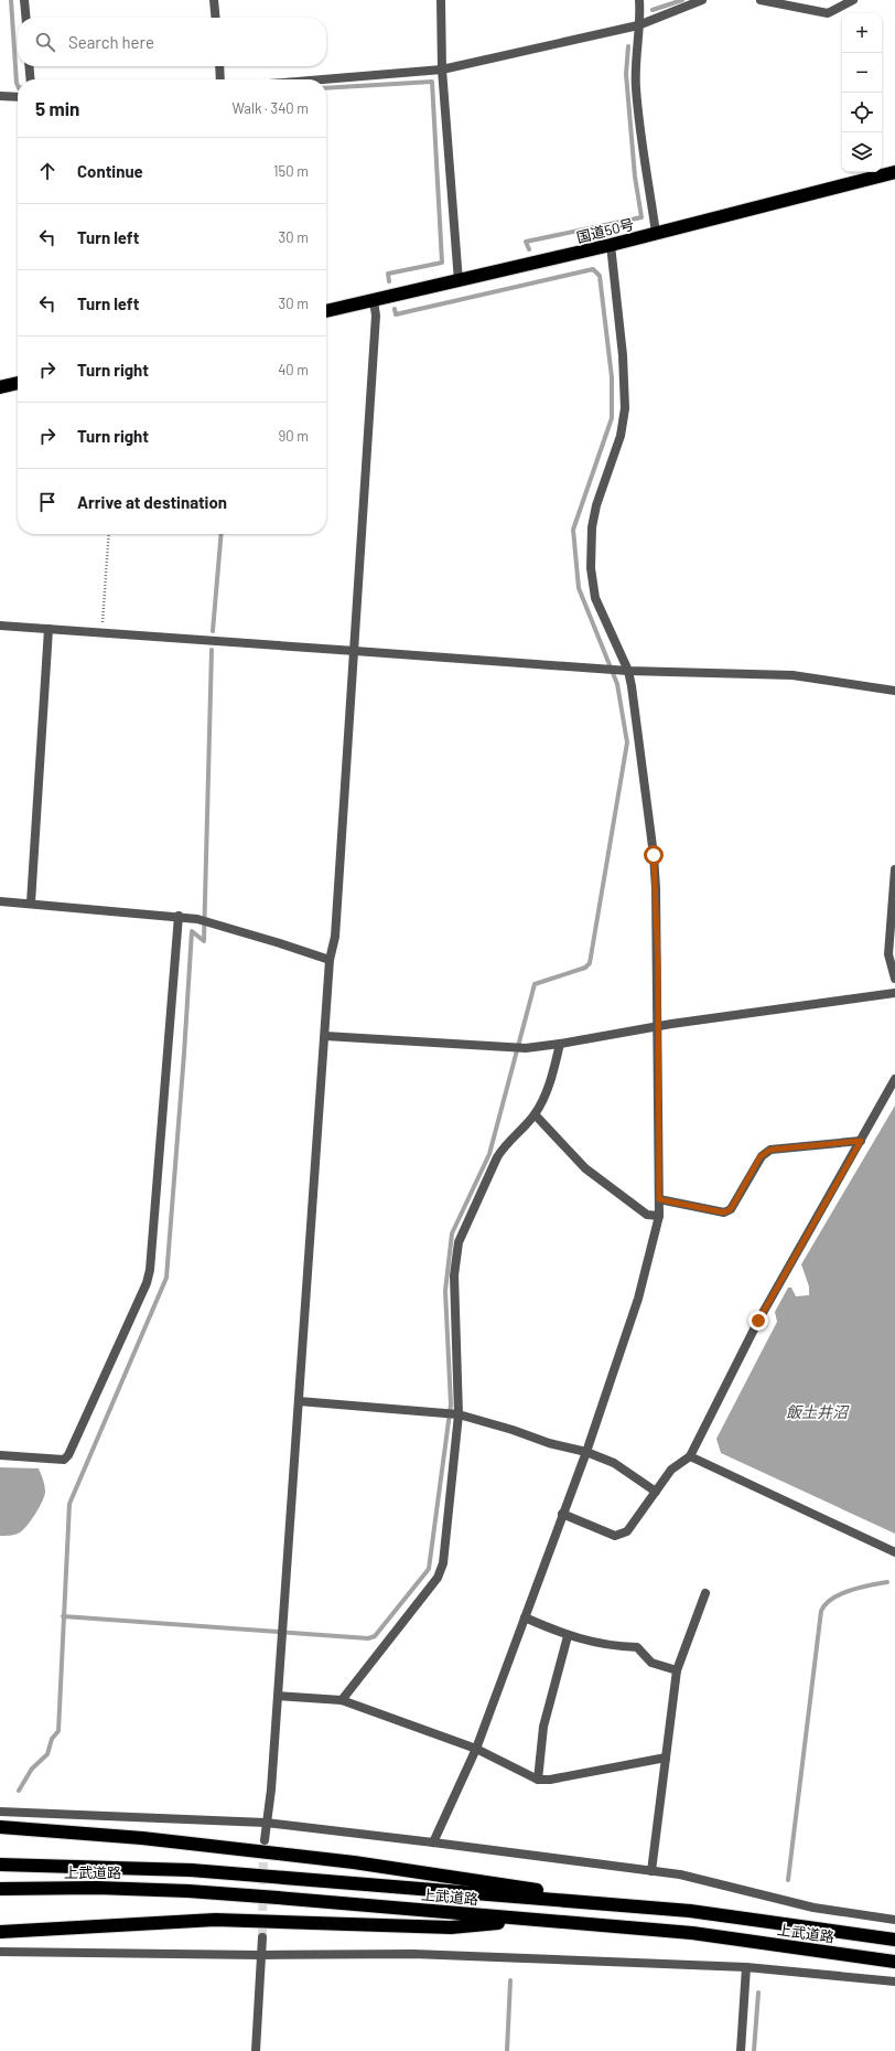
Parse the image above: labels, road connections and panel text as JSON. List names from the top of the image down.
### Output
{
  "streets": {
    "highway": ["国道50号", "上武道路"]
  },
  "water": ["飯土井沼"],
  "page": {
    "map_buttons": ["+", "−"],
    "search": "Search here",
    "heading": ["5 min", "Walk · 340 m"],
    "list": [
      ["Continue", "150 m"],
      ["Turn left", "30 m"],
      ["Turn left", "30 m"],
      ["Turn right", "40 m"],
      ["Turn right", "90 m"],
      "Arrive at destination"
    ]
  }
}
